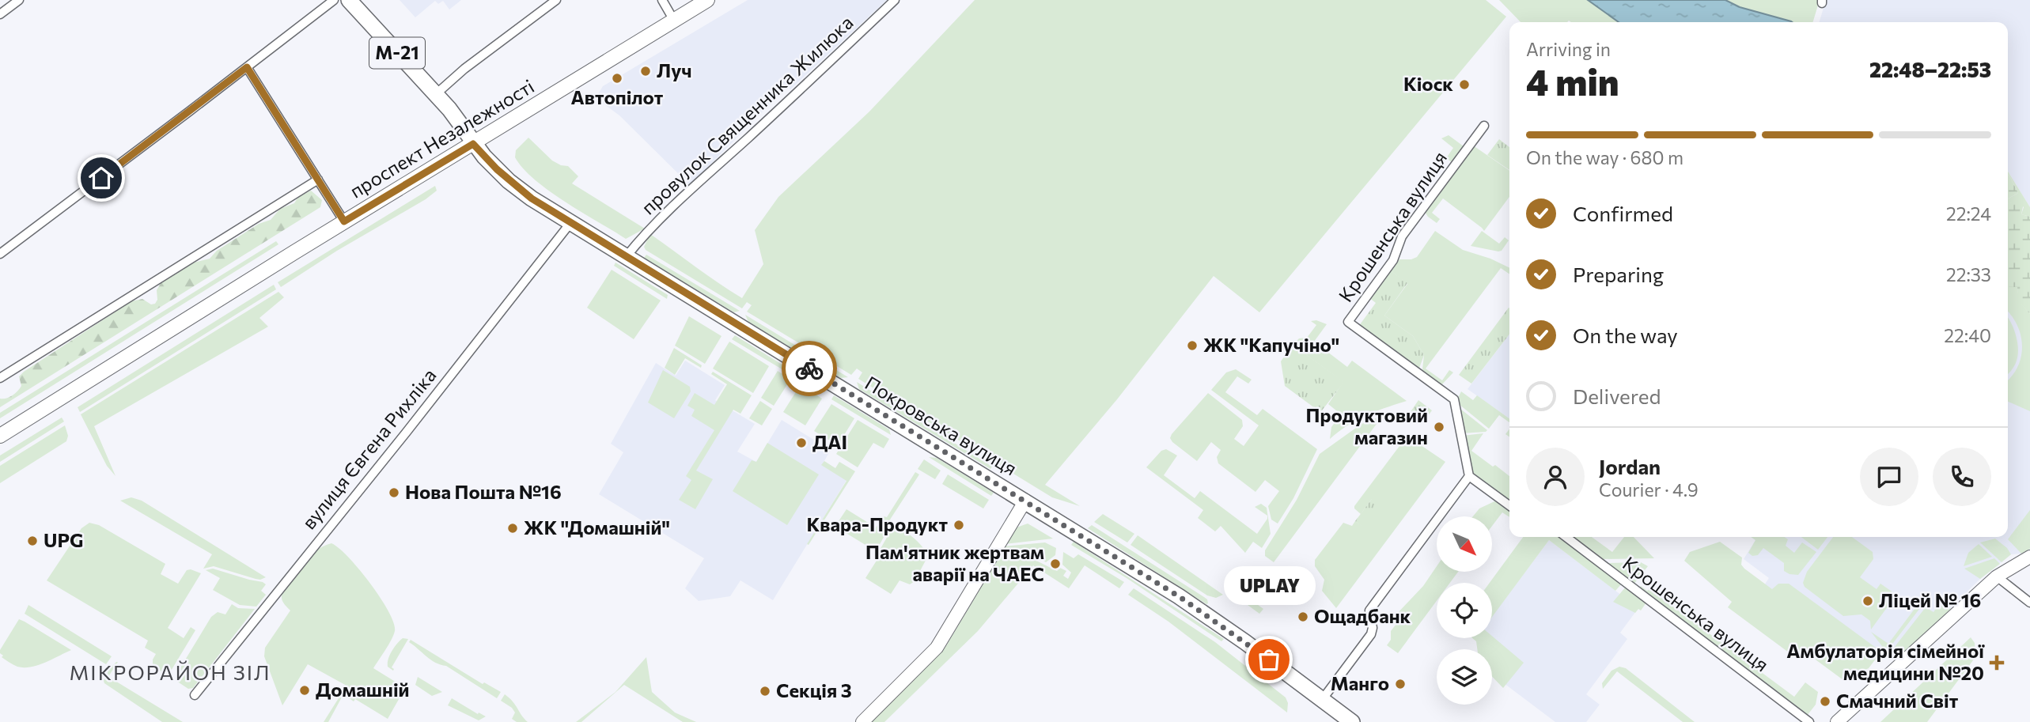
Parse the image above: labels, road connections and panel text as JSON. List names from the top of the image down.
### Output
{
  "streets": {
    "highway": ["М-21", "Покровська вулиця"],
    "main road": ["проспект Незалежності"],
    "street": ["провулок Священника Жилюка", "Крошенська вулиця", "вулиця Євгена Рихліка"]
  },
  "crossings": [
    ["провулок Священника Жилюка", "Покровська вулиця"],
    ["проспект Незалежності", "Покровська вулиця"],
    ["Покровська вулиця", "вулиця Євгена Рихліка"]
  ],
  "districts": ["МІКРОРАЙОН ЗІЛ"],
  "places": {
    "other": [
      "Луч",
      "Автопілот",
      "Кіоск",
      "ЖК \"Капучіно\"",
      "Продуктовий магазин",
      "ДАІ",
      "Нова Пошта №16",
      "Квара-Продукт",
      "ЖК \"Домашній\"",
      "UPG",
      "Пам'ятник жертвам аварії на ЧАЕС",
      "Ліцей № 16",
      "Ощадбанк",
      "UPLAY",
      "Манго",
      "Домашній",
      "Секція 3",
      "Смачний Світ"
    ],
    "health": ["Амбулаторія сімейної медицини №20"]
  },
  "north": "bottom right",
  "page": {
    "heading": ["4 min", "Arriving in", "22:48–22:53"],
    "panel": ["Jordan", "Courier · 4.9"],
    "bar": "On the way · 680 m",
    "list": [
      ["Confirmed", "22:24"],
      ["Preparing", "22:33"],
      ["On the way", "22:40"],
      "Delivered"
    ],
    "bubble": "UPLAY"
  }
}
